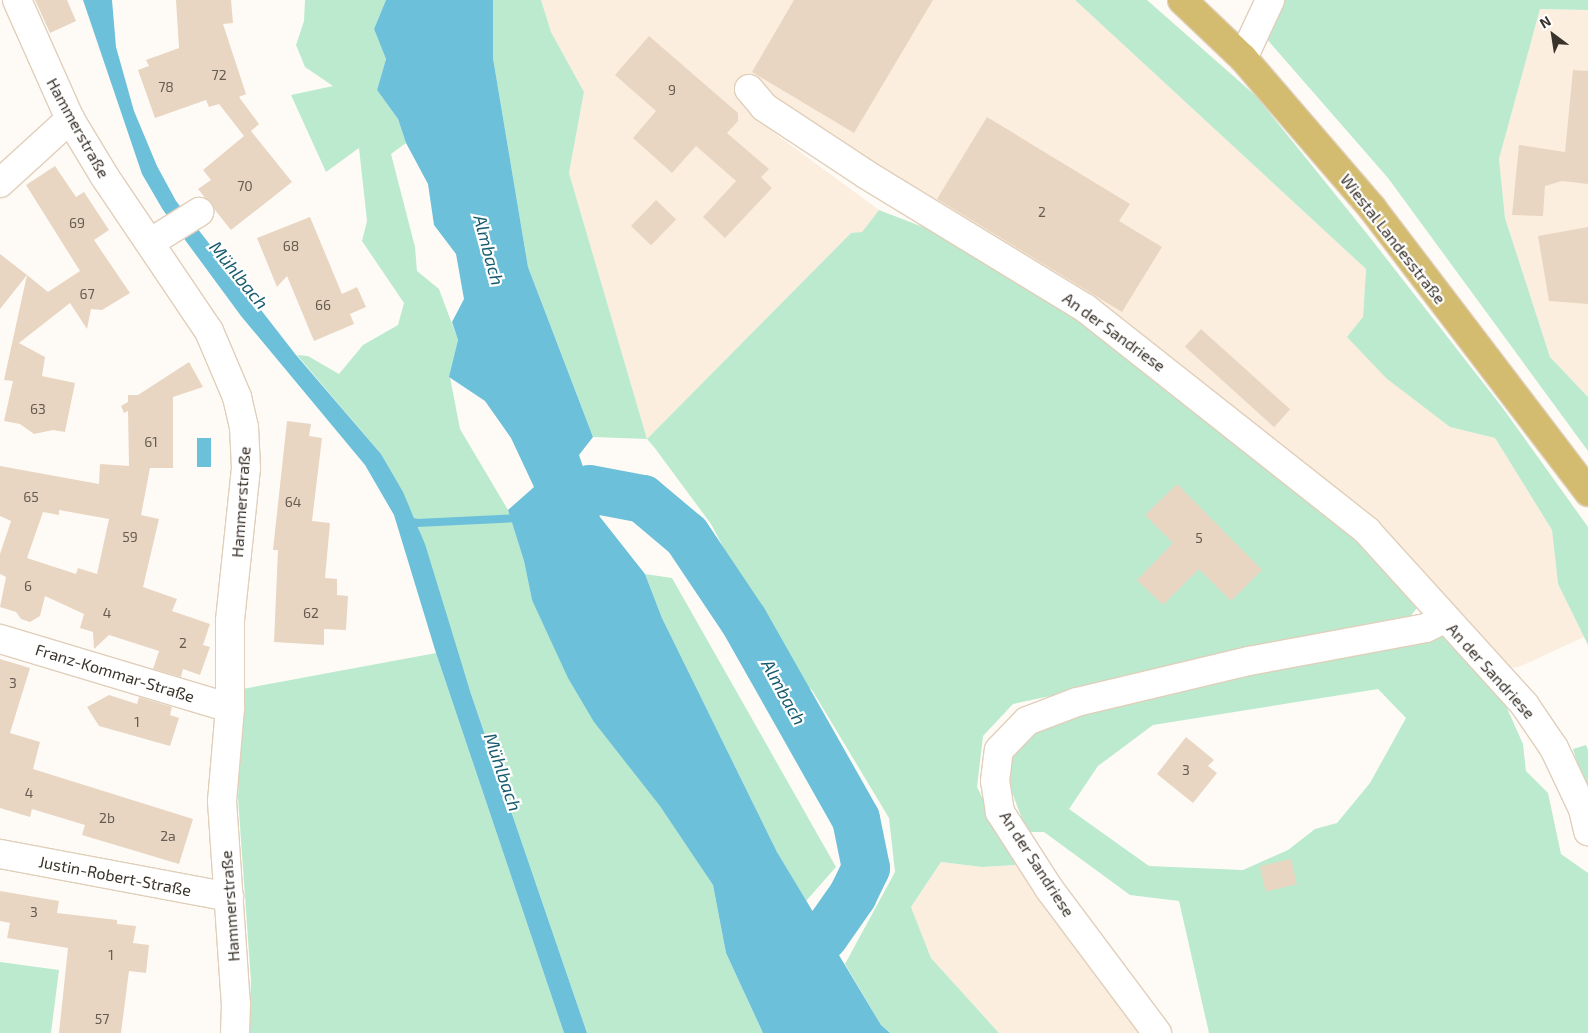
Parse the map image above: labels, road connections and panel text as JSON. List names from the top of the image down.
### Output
{
  "streets": {
    "main road": ["Wiestal Landesstraße"],
    "street": [
      "Hammerstraße",
      "An der Sandriese",
      "Franz-Kommar-Straße",
      "Justin-Robert-Straße"
    ]
  },
  "crossings": [
    ["Hammerstraße", "Franz-Kommar-Straße"],
    ["Hammerstraße", "Justin-Robert-Straße"]
  ],
  "water": ["Almbach", "Mühlbach"],
  "house_numbers": [
    "72",
    "78",
    "9",
    "70",
    "2",
    "69",
    "68",
    "67",
    "66",
    "63",
    "61",
    "65",
    "64",
    "59",
    "5",
    "6",
    "4",
    "62",
    "2",
    "3",
    "1",
    "3",
    "4",
    "2b",
    "2a",
    "3",
    "1",
    "57"
  ],
  "north": "top left"
}
